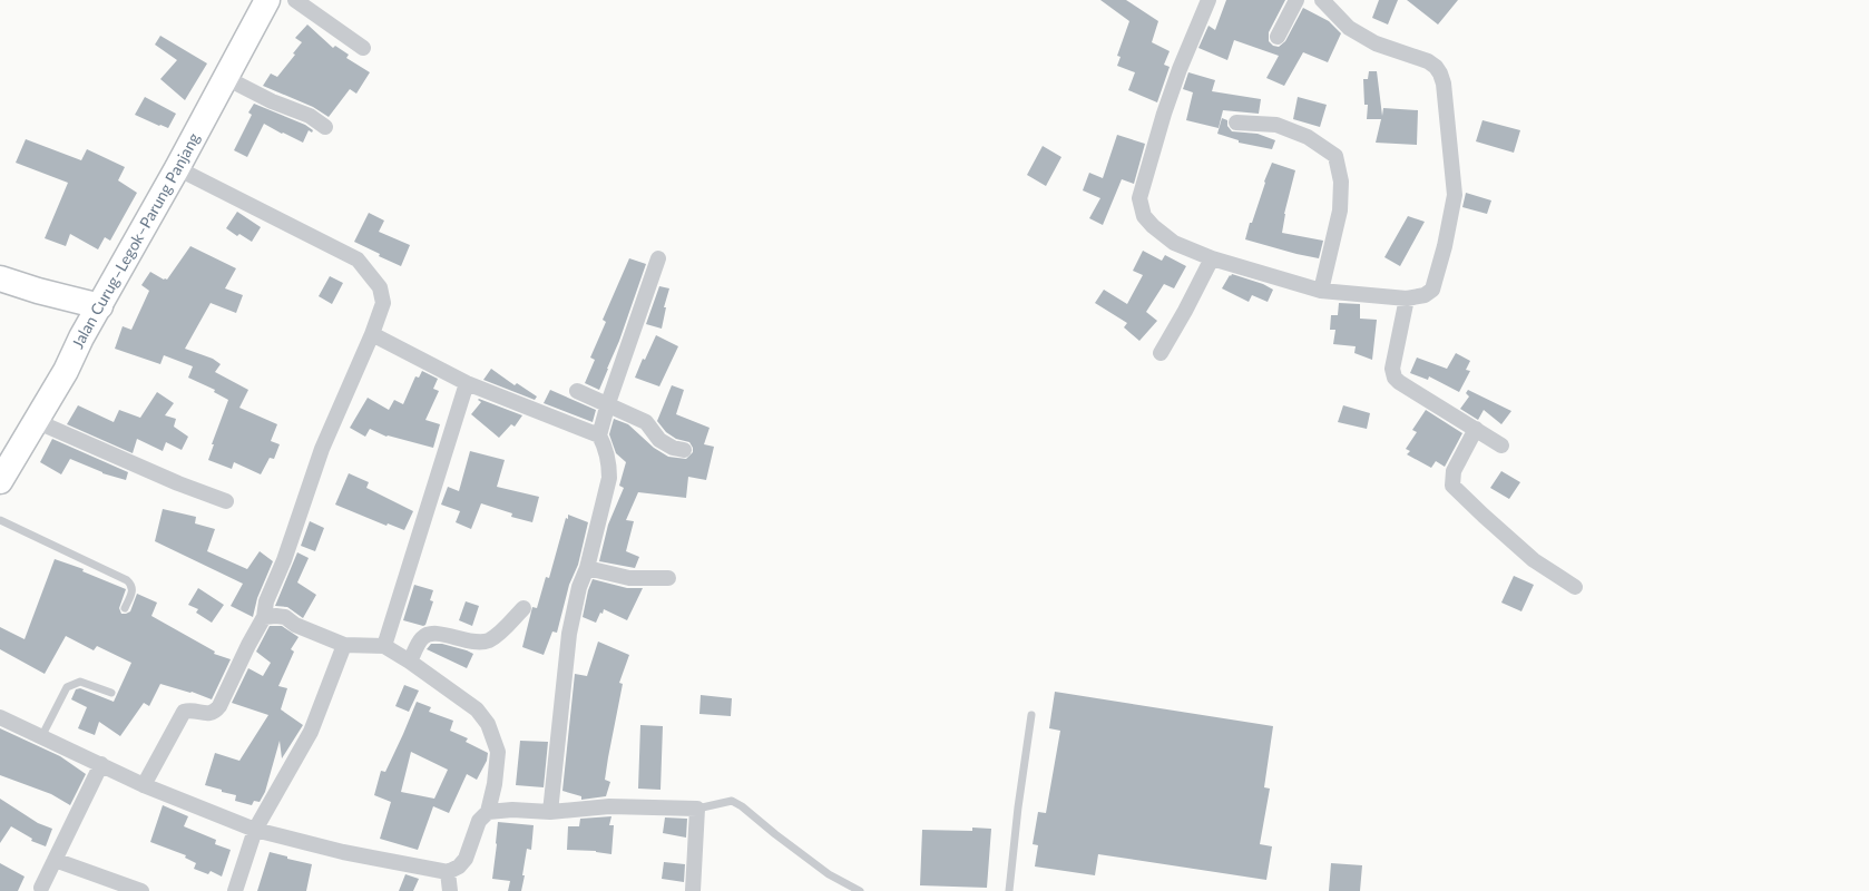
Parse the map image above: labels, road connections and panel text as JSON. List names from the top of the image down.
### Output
{
  "streets": {
    "main road": ["Jalan Curug–Legok–Parung Panjang"]
  }
}
